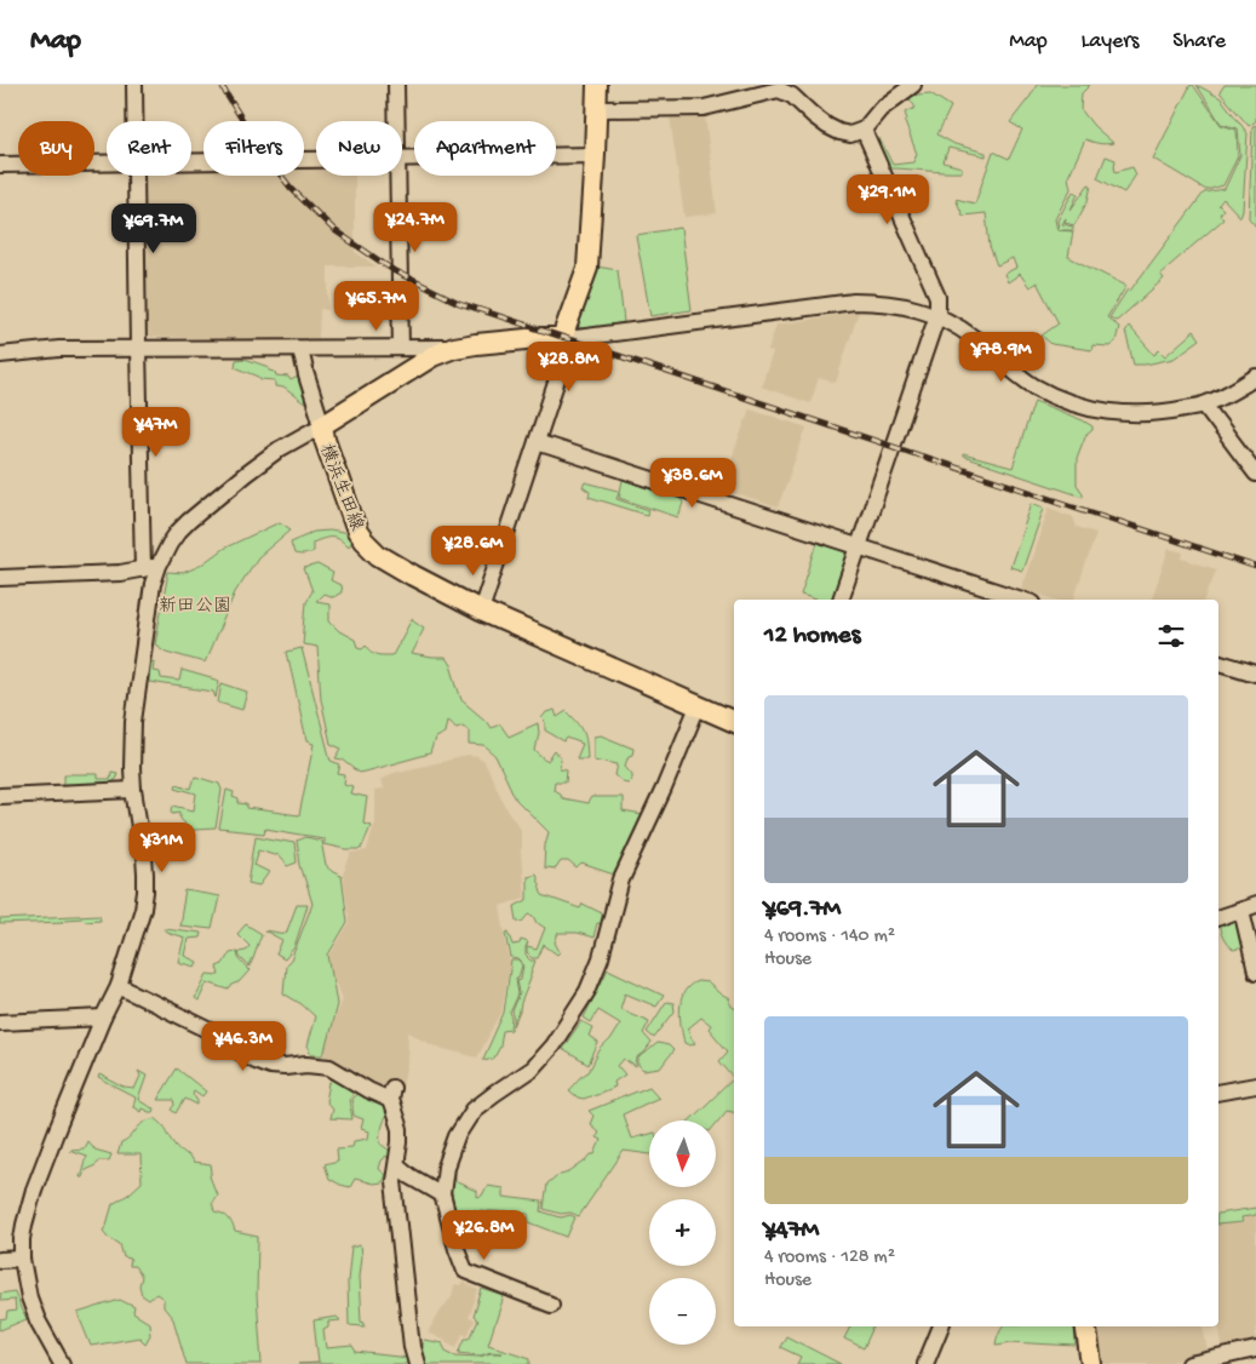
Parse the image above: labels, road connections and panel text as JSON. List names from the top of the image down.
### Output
{
  "streets": {
    "main road": ["横浜生田線"]
  },
  "parks": ["新田公園"],
  "north": "bottom",
  "page": {
    "header": "Map",
    "nav": ["Map", "Layers", "Share"],
    "chip": [
      "Buy",
      "Rent",
      "Filters",
      "New",
      "Apartment"
    ],
    "price": [
      "¥29.1M",
      "¥24.7M",
      "¥69.7M",
      "¥65.7M",
      "¥78.9M",
      "¥28.8M",
      "¥47M",
      "¥38.6M",
      "¥28.6M",
      "¥31M",
      "¥46.3M",
      "¥26.8M"
    ],
    "heading": "12 homes",
    "list": [
      {
        "name": "¥69.7M",
        "note": "4 rooms · 140 m² · House"
      },
      {
        "name": "¥47M",
        "note": "4 rooms · 128 m² · House"
      }
    ],
    "map_buttons": ["+", "−"]
  }
}
